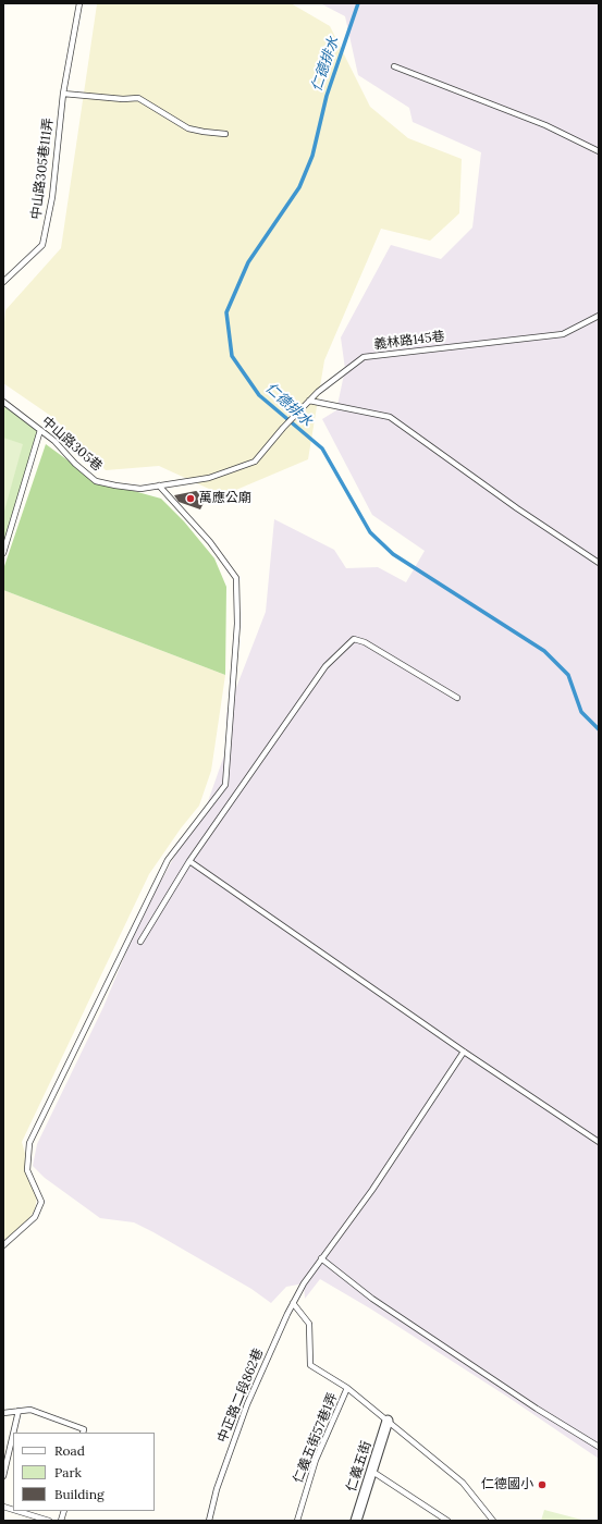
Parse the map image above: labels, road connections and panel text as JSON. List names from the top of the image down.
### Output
{
  "streets": {
    "street": ["仁義五街"],
    "lane": [
      "中山路305巷111弄",
      "義林路145巷",
      "中山路305巷",
      "中正路二段862巷",
      "仁義五街57巷1弄"
    ]
  },
  "crossings": [
    ["義林路145巷", "中山路305巷"]
  ],
  "water": ["仁德排水"],
  "places": ["萬應公廟", "仁德國小"],
  "legend": ["Road", "Park", "Building"]
}
